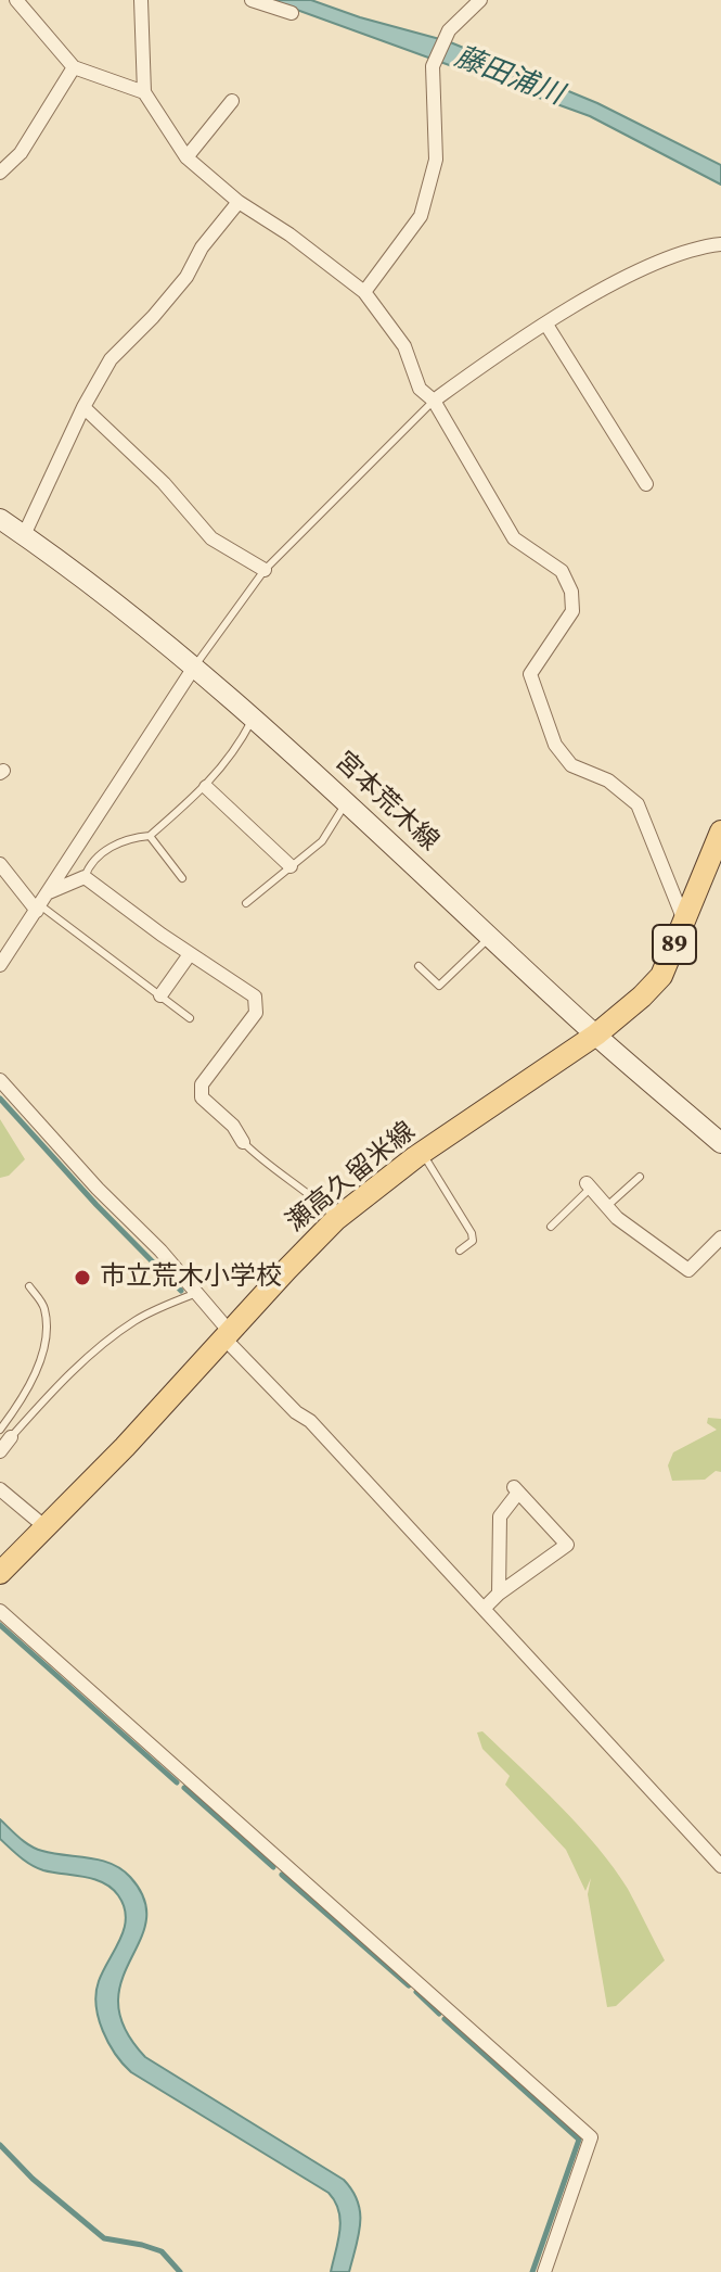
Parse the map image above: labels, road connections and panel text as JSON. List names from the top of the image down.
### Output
{
  "streets": {
    "main road": ["宮本荒木線", "89", "瀬高久留米線"]
  },
  "crossings": [
    ["宮本荒木線", "瀬高久留米線"]
  ],
  "water": ["藤田浦川"],
  "places": ["市立荒木小学校"]
}
